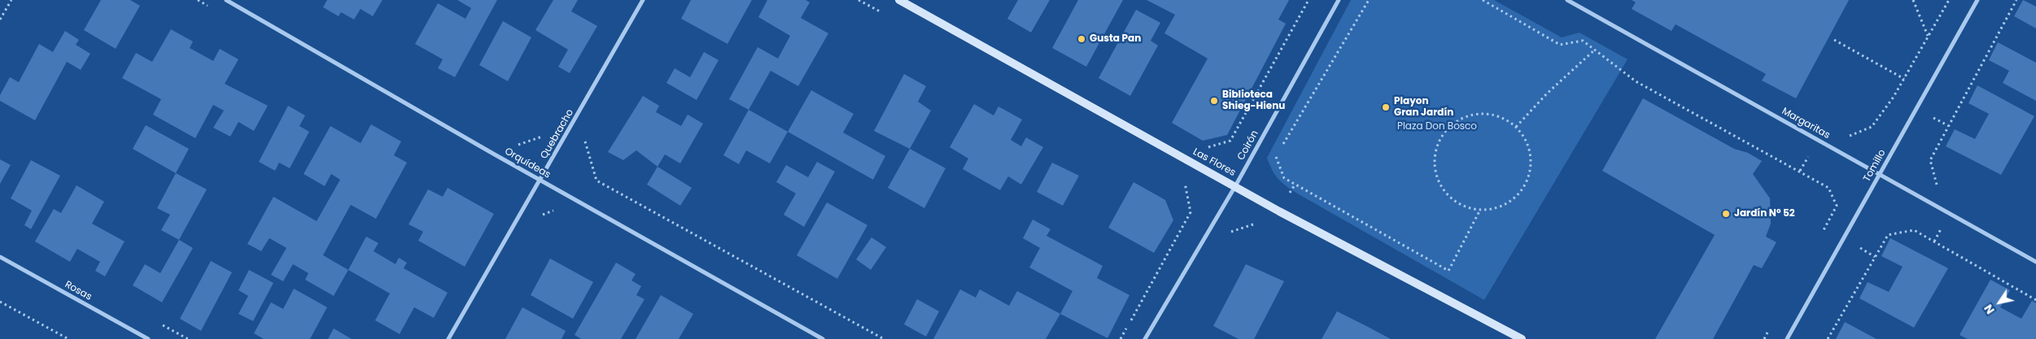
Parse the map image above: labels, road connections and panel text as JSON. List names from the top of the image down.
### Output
{
  "streets": {
    "street": [
      "Margaritas",
      "Quebracho",
      "Coirón",
      "Las Flores",
      "Orquídeas",
      "Tomillo",
      "Rosas"
    ]
  },
  "crossings": [
    ["Margaritas", "Tomillo"],
    ["Quebracho", "Orquídeas"],
    ["Coirón", "Las Flores"]
  ],
  "parks": ["Plaza Don Bosco"],
  "places": [
    "Gusta Pan",
    "Biblioteca Shieg-Hienu",
    "Playon Gran Jardín",
    "Jardín Nº 52"
  ],
  "north": "bottom left"
}
